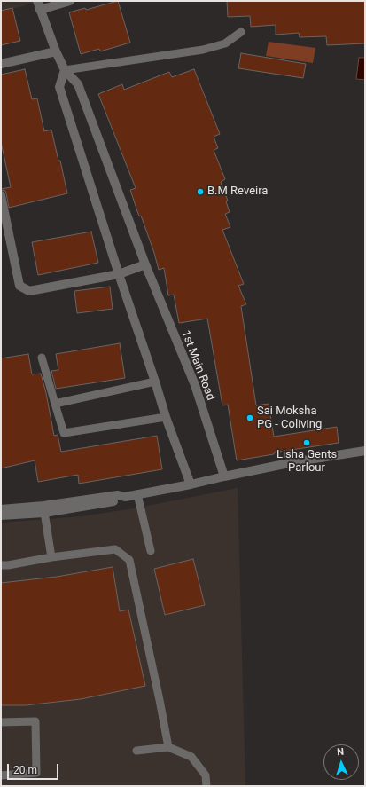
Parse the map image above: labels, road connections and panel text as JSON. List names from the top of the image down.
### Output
{
  "streets": {
    "street": ["1st Main Road"]
  },
  "places": ["B.M Reveira", "Sai Moksha PG - Coliving", "Lisha Gents Parlour"],
  "scale_bar": "20 m",
  "north": "top"
}
